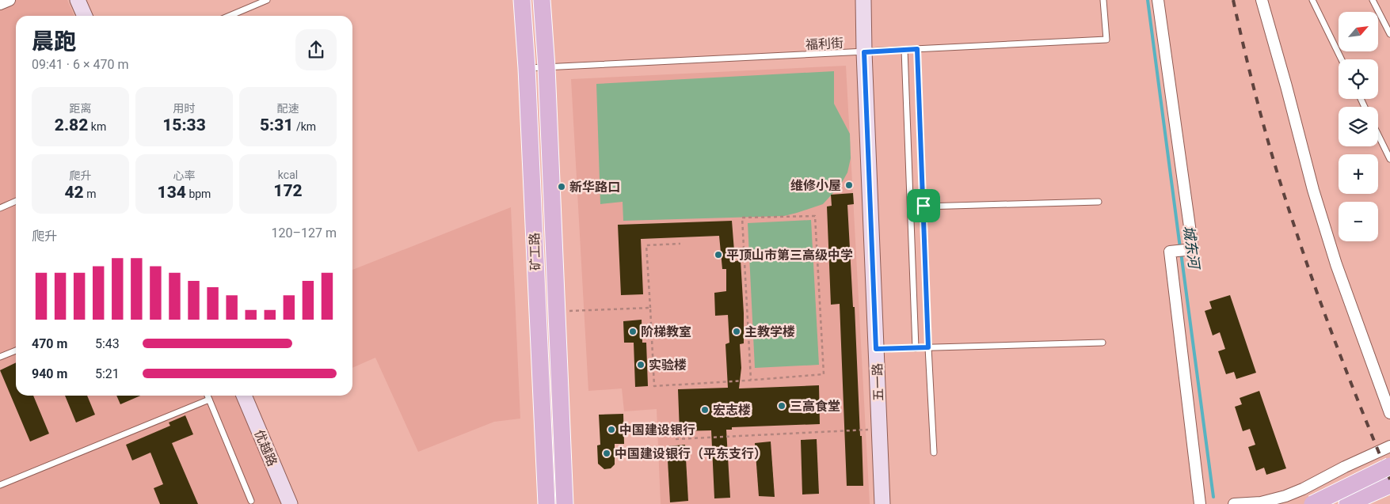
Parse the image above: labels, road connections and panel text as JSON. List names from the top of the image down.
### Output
{
  "streets": {
    "main road": ["矿工路"],
    "street": ["五一路", "优越路"],
    "lane": ["福利街"]
  },
  "crossings": [
    ["福利街", "矿工路"],
    ["福利街", "五一路"]
  ],
  "water": ["城东河"],
  "places": [
    "维修小屋",
    "新华路口",
    "平顶山市第三高级中学",
    "阶梯教室",
    "主教学楼",
    "实验楼",
    "三高食堂",
    "宏志楼",
    "中国建设银行",
    "中国建设银行（平东支行）"
  ],
  "north": "top right",
  "page": {
    "map_buttons": ["+", "−"],
    "heading": ["晨跑", "09:41 · 6 × 470 m"],
    "stats": [
      ["距离", "2.82 km"],
      ["用时", "15:33"],
      ["配速", "5:31 /km"],
      ["爬升", "42 m"],
      ["心率", "134 bpm"],
      ["kcal", "172"]
    ],
    "chart": ["爬升", "120–127 m"],
    "list": [
      {
        "name": "470 m",
        "note": "5:43"
      },
      {
        "name": "940 m",
        "note": "5:21"
      }
    ]
  }
}
